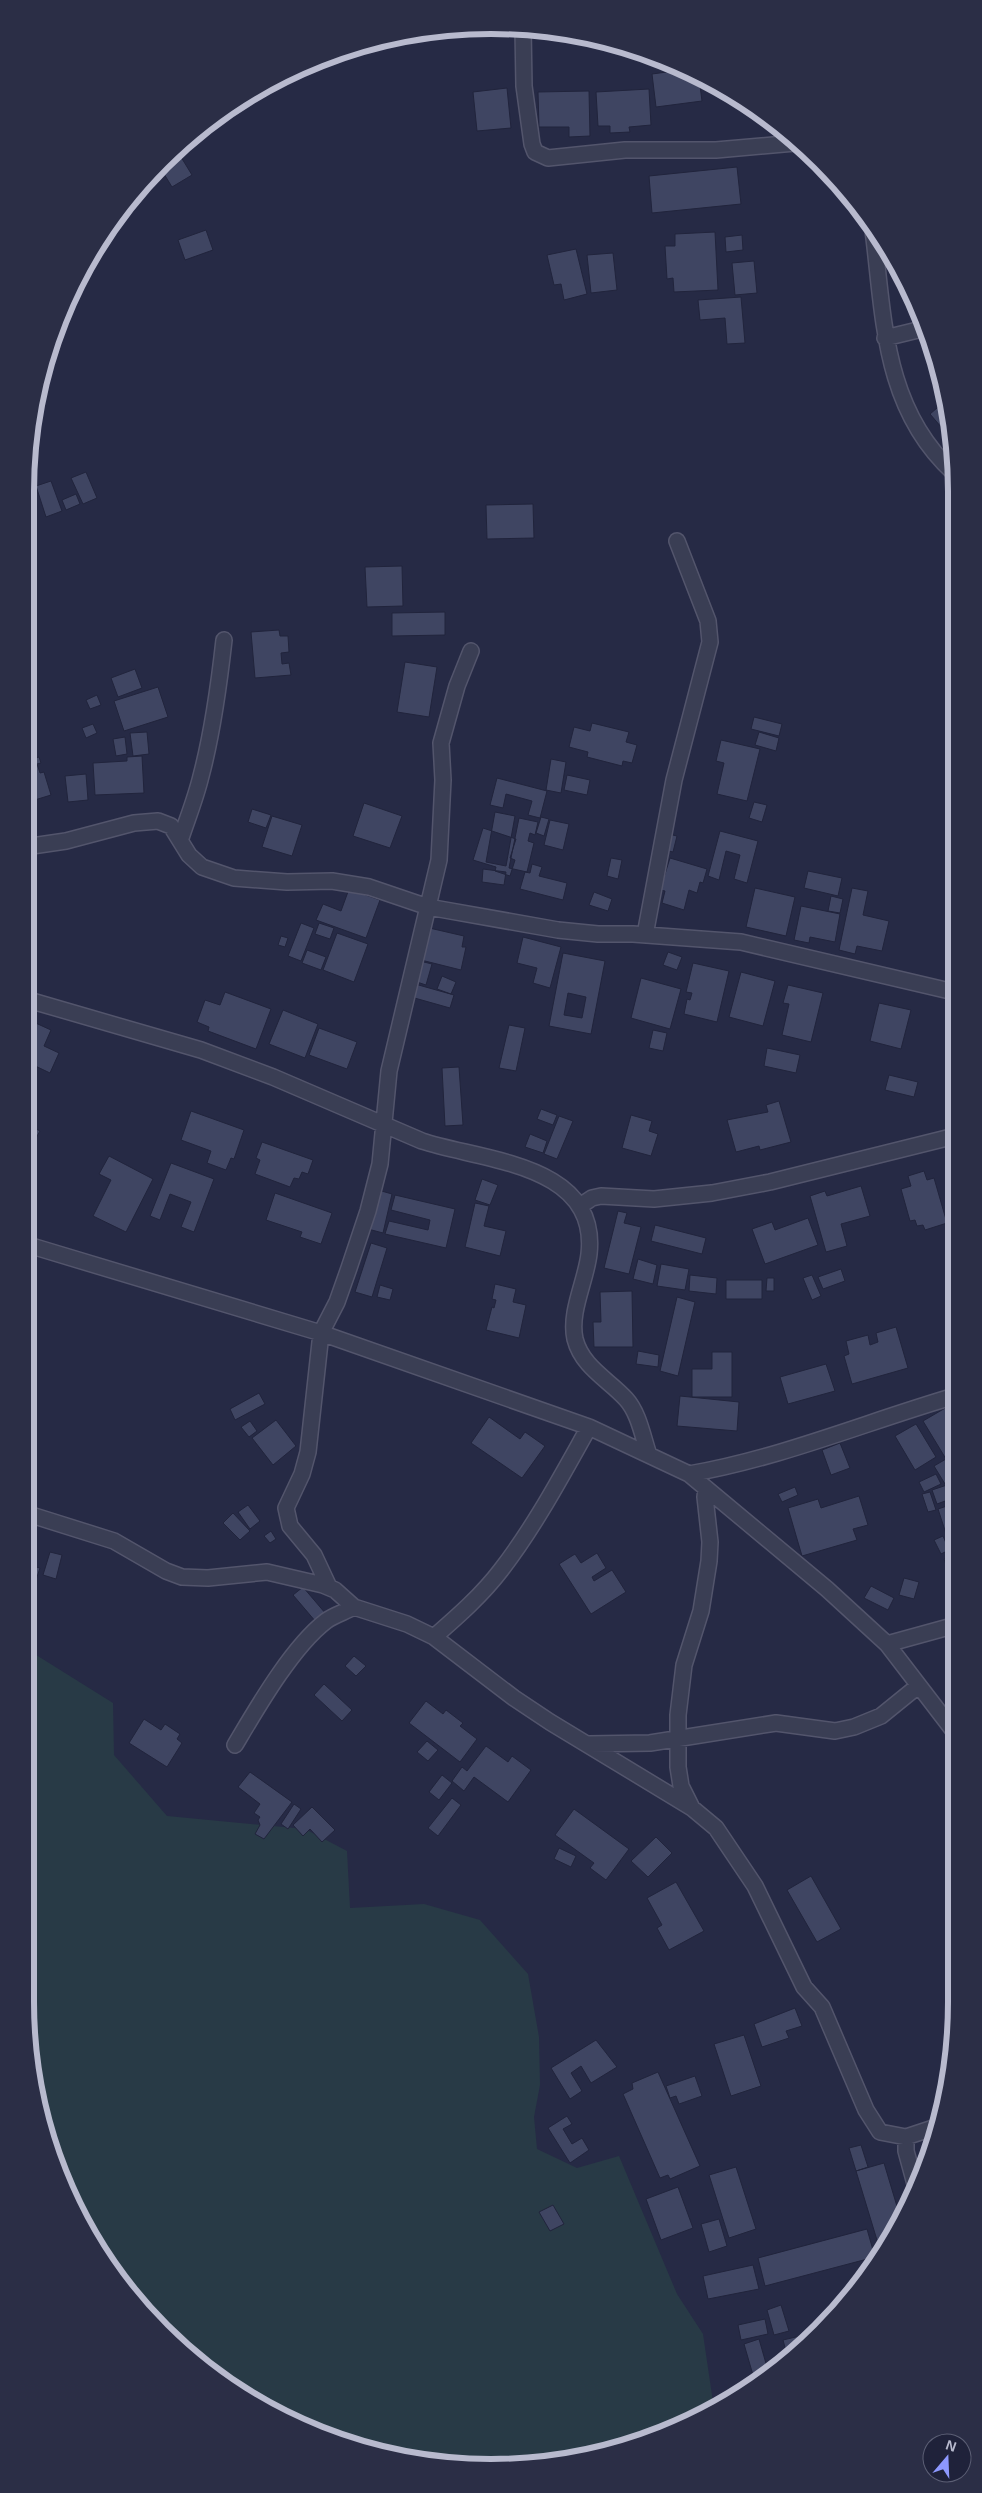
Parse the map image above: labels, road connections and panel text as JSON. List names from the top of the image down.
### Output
{
  "north": "top"
}
